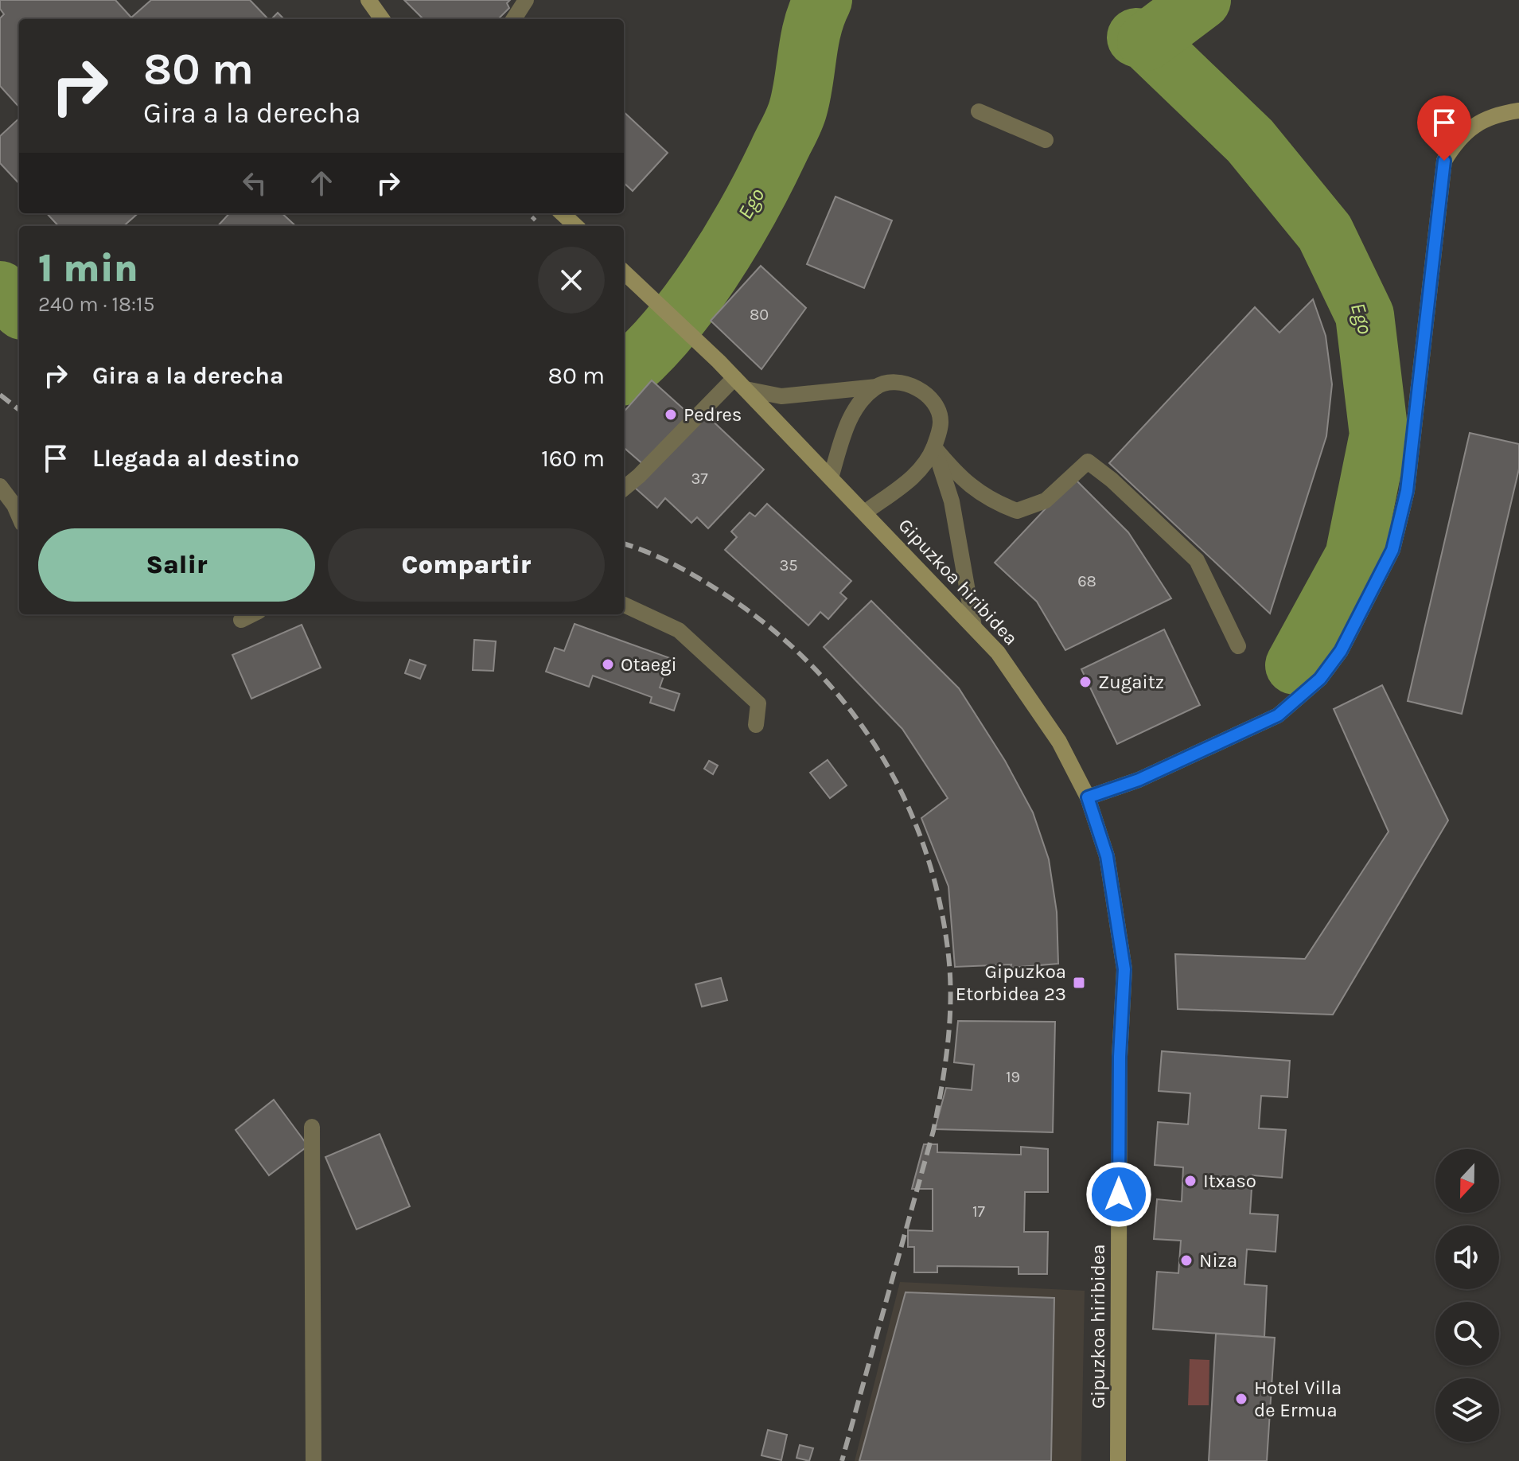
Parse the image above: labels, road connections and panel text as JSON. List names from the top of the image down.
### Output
{
  "streets": {
    "street": ["Gipuzkoa hiribidea"]
  },
  "water": ["Ego"],
  "places": {
    "other": [
      "Pedres",
      "Otaegi",
      "Zugaitz",
      "Itxaso",
      "Niza",
      "Hotel Villa de Ermua"
    ],
    "transit": ["Gipuzkoa Etorbidea 23"]
  },
  "house_numbers": [
    "80",
    "37",
    "35",
    "68",
    "19",
    "17"
  ],
  "north": "bottom",
  "page": {
    "turn": ["80 m", "Gira a la derecha"],
    "heading": ["1 min", "240 m · 18:15"],
    "list": [
      {
        "name": "Gira a la derecha",
        "value": "80 m"
      },
      {
        "name": "Llegada al destino",
        "value": "160 m"
      }
    ],
    "buttons": ["Salir", "Compartir"]
  }
}
